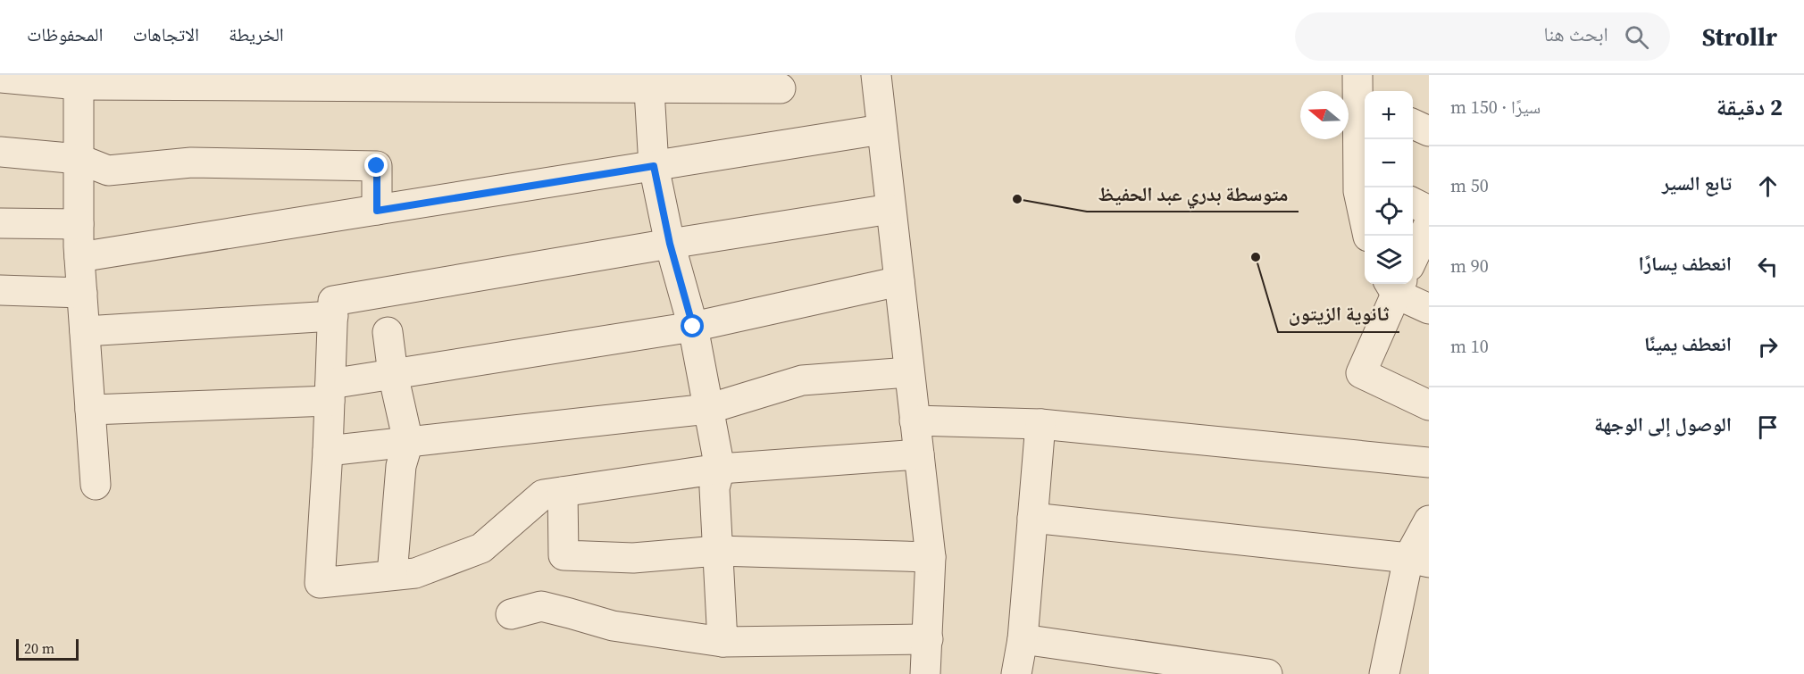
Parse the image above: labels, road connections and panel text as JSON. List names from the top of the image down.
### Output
{
  "places": ["متوسطة بدري عبد الحفيظ", "ثانوية الزيتون"],
  "scale_bar": "20 m",
  "north": "left",
  "page": {
    "header": "Strollr",
    "search": "ابحث هنا",
    "nav": ["الخريطة", "الاتجاهات", "المحفوظات"],
    "heading": ["2 دقيقة", "سيرًا · 150 m"],
    "map_buttons": ["+", "−"],
    "list": [
      ["تابع السير", "50 m"],
      ["انعطف يسارًا", "90 m"],
      ["انعطف يمينًا", "10 m"],
      "الوصول إلى الوجهة"
    ],
    "scale": "20 m"
  }
}
